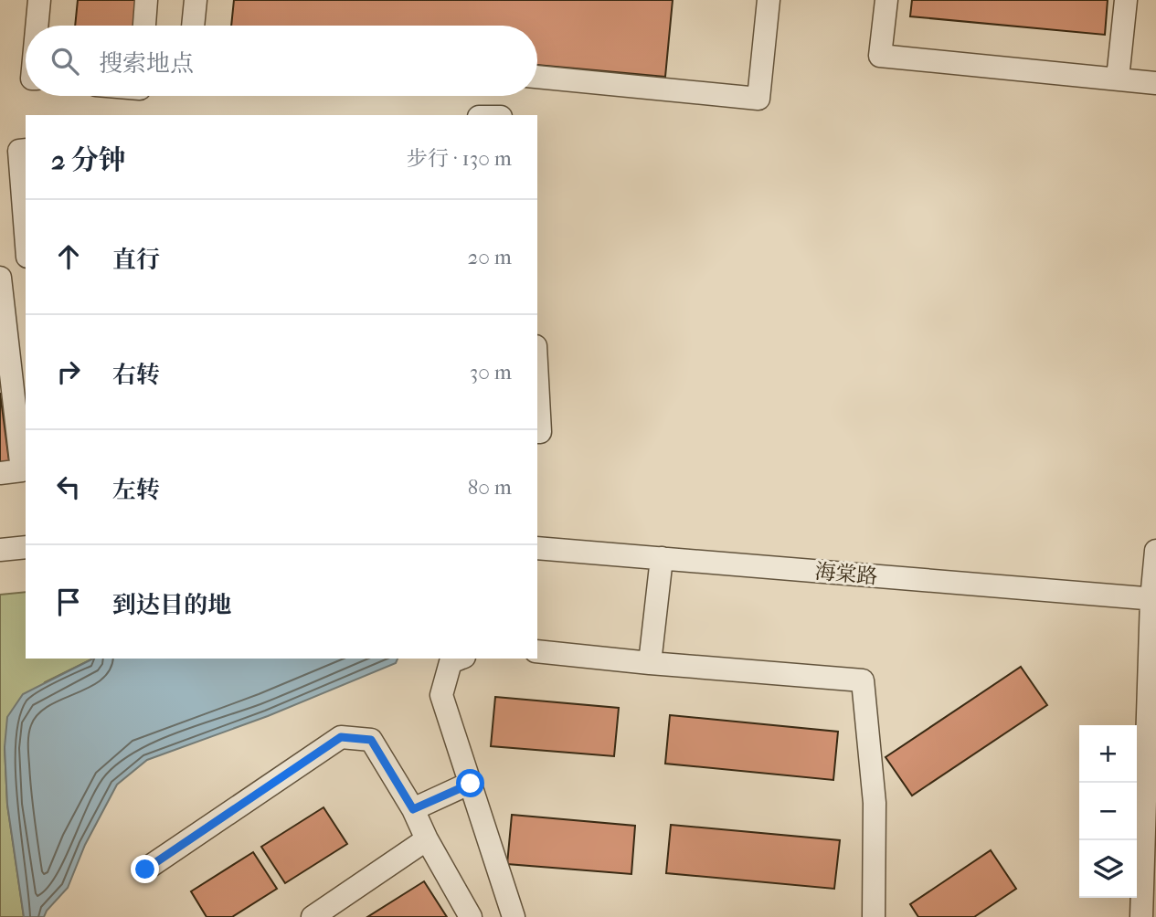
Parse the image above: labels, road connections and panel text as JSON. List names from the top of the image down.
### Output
{
  "streets": {
    "street": ["海棠路"]
  },
  "page": {
    "search": "搜索地点",
    "heading": ["2 分钟", "步行 · 130 m"],
    "list": [
      ["直行", "20 m"],
      ["右转", "30 m"],
      ["左转", "80 m"],
      "到达目的地"
    ],
    "map_buttons": ["+", "−"]
  }
}
